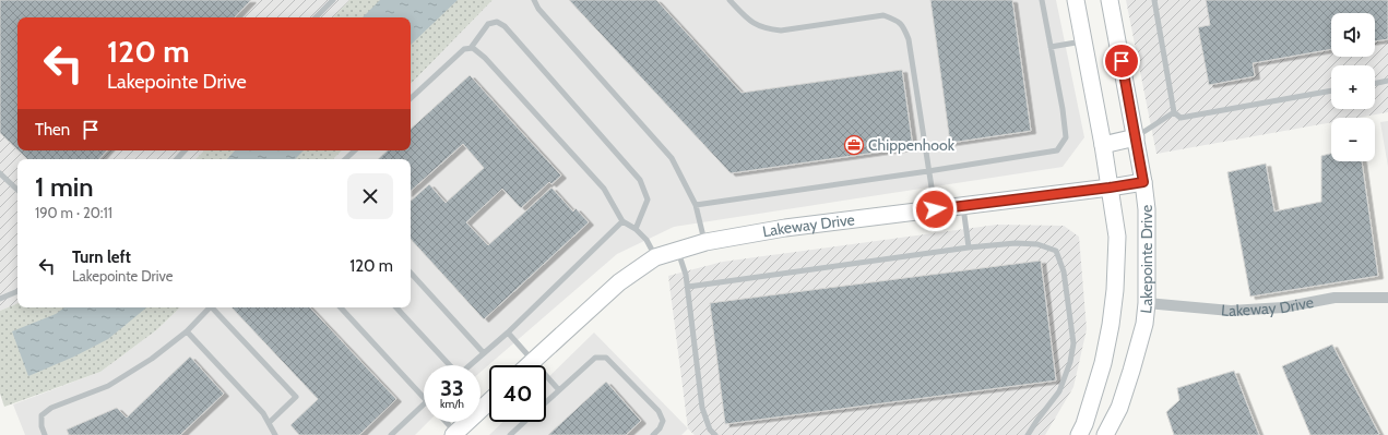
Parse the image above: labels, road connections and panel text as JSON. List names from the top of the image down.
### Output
{
  "streets": {
    "main road": ["Lakeway Drive", "Lakepointe Drive"]
  },
  "crossings": [
    ["Lakeway Drive", "Lakepointe Drive"]
  ],
  "places": {
    "office": ["Chippenhook"]
  },
  "page": {
    "map_buttons": ["+", "−"],
    "turn": ["120 m", "Lakepointe Drive"],
    "then": "Then",
    "heading": ["1 min", "190 m · 20:11"],
    "list": [
      {
        "name": "Turn left",
        "note": "Lakepointe Drive",
        "value": "120 m"
      }
    ],
    "speed": "33 km/h",
    "limit": "40"
  }
}
